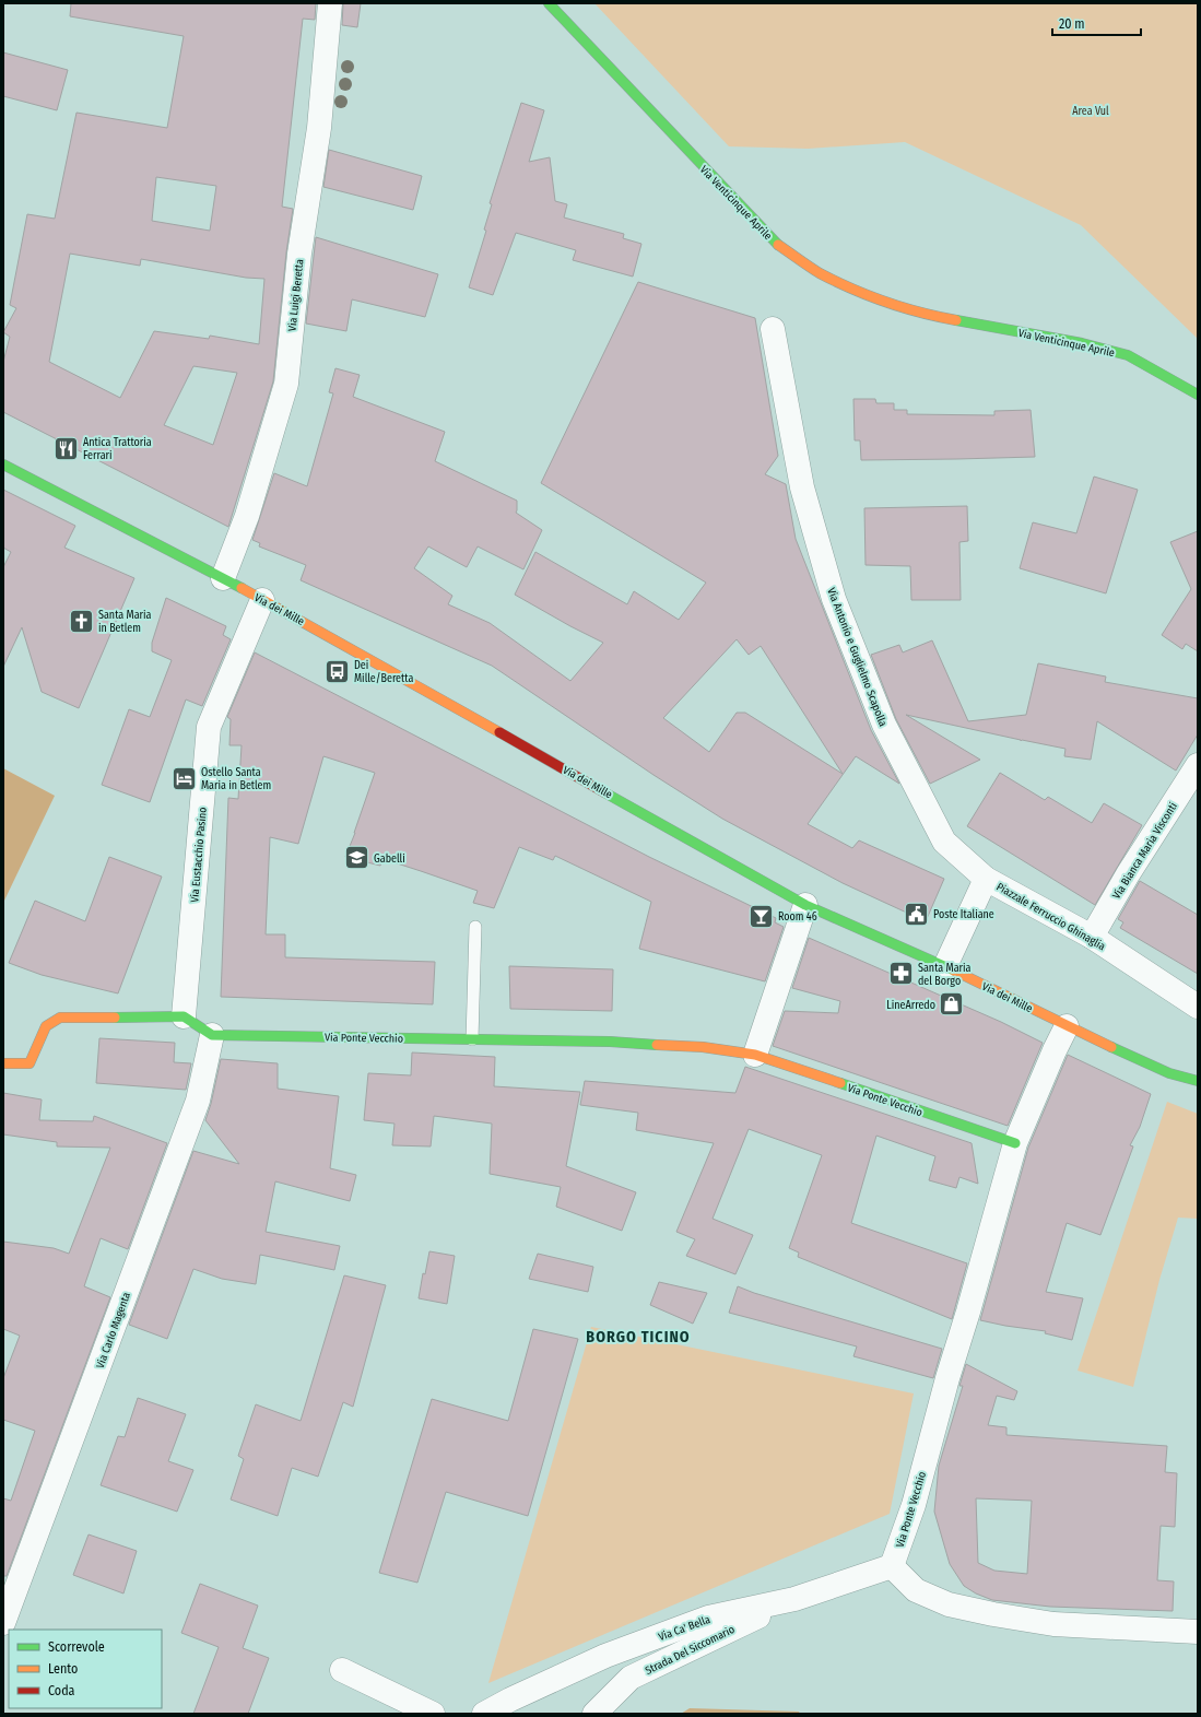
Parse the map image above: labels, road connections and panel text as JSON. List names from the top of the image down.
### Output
{
  "streets": {
    "street": [
      "Via Venticinque Aprile",
      "Via Luigi Beretta",
      "Via dei Mille",
      "Via Antonio e Guglielmo Scapolla",
      "Via Bianca Maria Visconti",
      "Via Eustacchio Pasino",
      "Piazzale Ferruccio Ghinaglia",
      "Via Ponte Vecchio",
      "Via Carlo Magenta",
      "Via Ca' Bella",
      "Strada Del Siccomario"
    ]
  },
  "crossings": [
    ["Via Luigi Beretta", "Via dei Mille"],
    ["Via dei Mille", "Via Eustacchio Pasino"],
    ["Via dei Mille", "Piazzale Ferruccio Ghinaglia"],
    ["Via dei Mille", "Via Ponte Vecchio"],
    ["Via Antonio e Guglielmo Scapolla", "Piazzale Ferruccio Ghinaglia"],
    ["Via Bianca Maria Visconti", "Piazzale Ferruccio Ghinaglia"],
    ["Via Ponte Vecchio", "Via Carlo Magenta"],
    ["Via Ponte Vecchio", "Via Ca' Bella"],
    ["Via Ca' Bella", "Strada Del Siccomario"]
  ],
  "districts": ["BORGO TICINO"],
  "parks": ["Area Vul"],
  "places": {
    "restaurant": ["Antica Trattoria Ferrari"],
    "church": ["Santa Maria in Betlem"],
    "bus stop": ["Dei Mille/Beretta"],
    "hotel": ["Ostello Santa Maria in Betlem"],
    "school or university": ["Gabelli"],
    "public building": ["Poste Italiane"],
    "bar": ["Room 46"],
    "pharmacy": ["Santa Maria del Borgo"],
    "shop": ["LineArredo"]
  },
  "legend": ["Scorrevole", "Lento", "Coda"],
  "scale_bar": "20 m"
}
